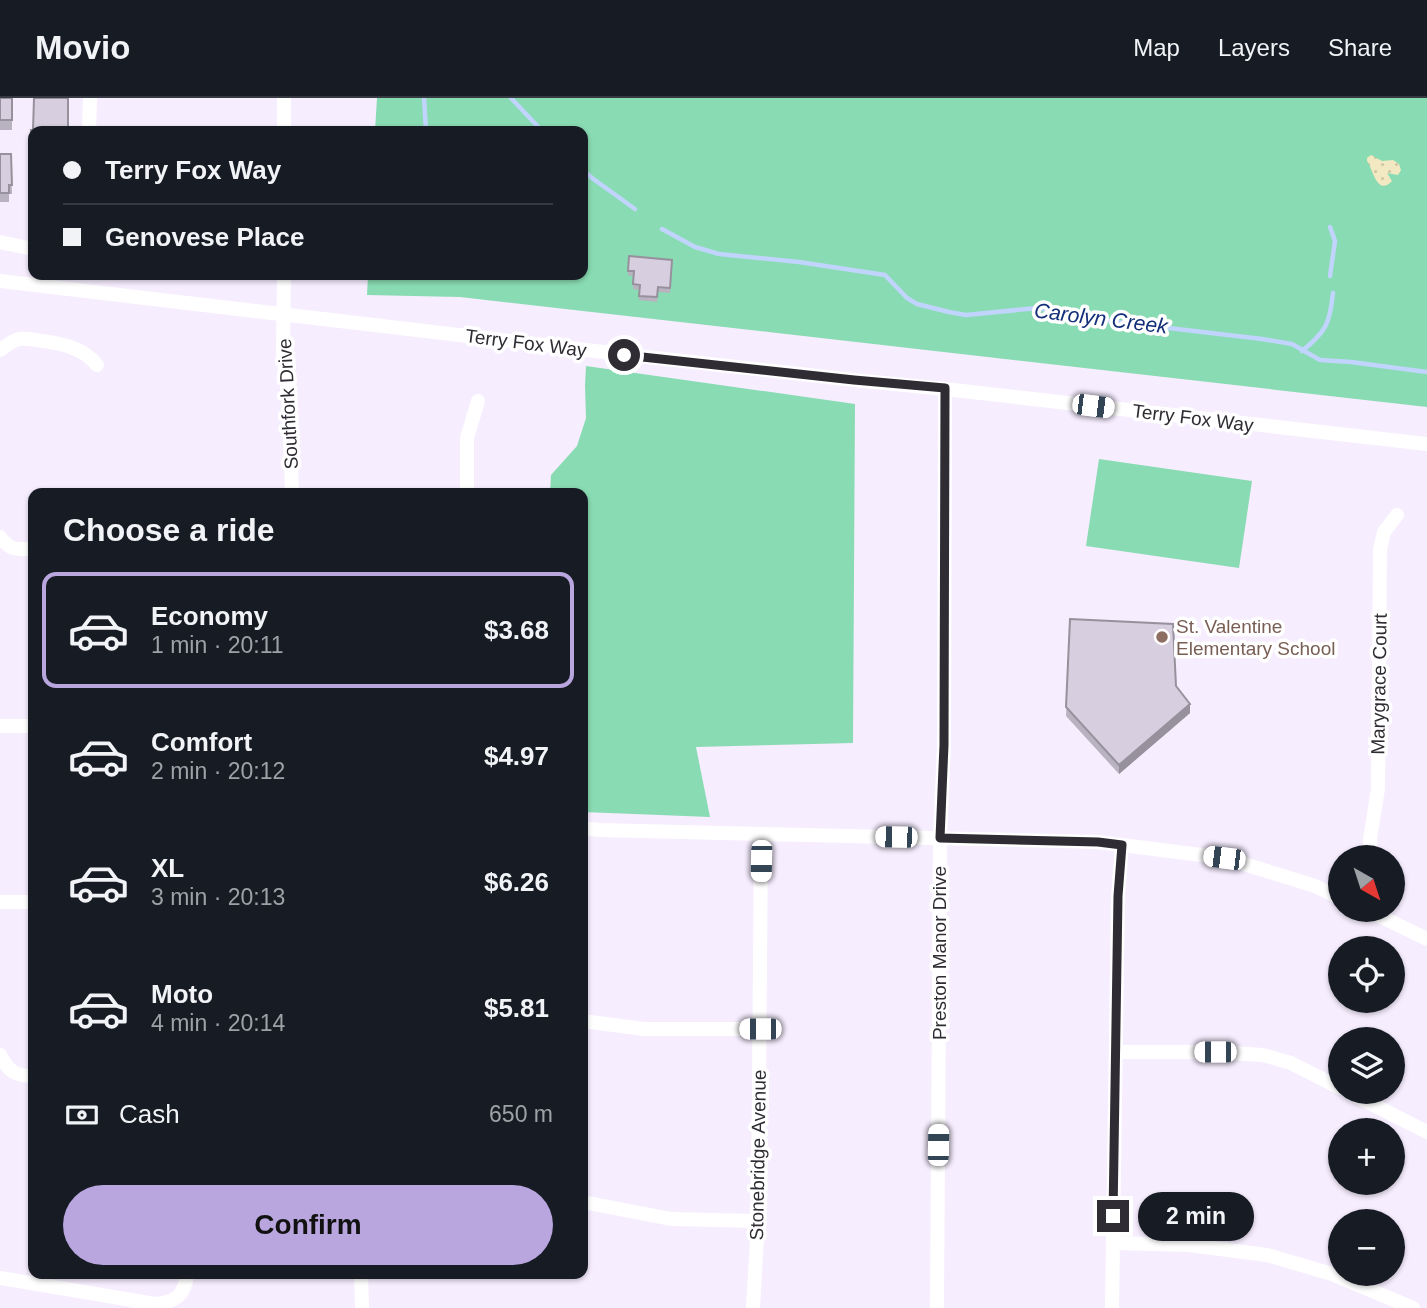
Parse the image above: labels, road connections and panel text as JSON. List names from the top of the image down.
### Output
{
  "streets": {
    "street": [
      "Terry Fox Way",
      "Southfork Drive",
      "Marygrace Court",
      "Preston Manor Drive",
      "Stonebridge Avenue"
    ]
  },
  "crossings": [
    ["Terry Fox Way", "Southfork Drive"],
    ["Terry Fox Way", "Preston Manor Drive"]
  ],
  "water": ["Carolyn Creek"],
  "places": ["St. Valentine Elementary School"],
  "north": "bottom right",
  "page": {
    "header": "Movio",
    "nav": ["Map", "Layers", "Share"],
    "banner": ["Terry Fox Way", "Genovese Place"],
    "heading": "Choose a ride",
    "list": [
      {
        "name": "Economy",
        "note": "1 min · 20:11",
        "value": "$3.68"
      },
      {
        "name": "Comfort",
        "note": "2 min · 20:12",
        "value": "$4.97"
      },
      {
        "name": "XL",
        "note": "3 min · 20:13",
        "value": "$6.26"
      },
      {
        "name": "Moto",
        "note": "4 min · 20:14",
        "value": "$5.81"
      }
    ],
    "map_buttons": ["+", "−"],
    "pay": ["Cash", "650 m"],
    "buttons": "Confirm",
    "bubble": "2 min"
  }
}
